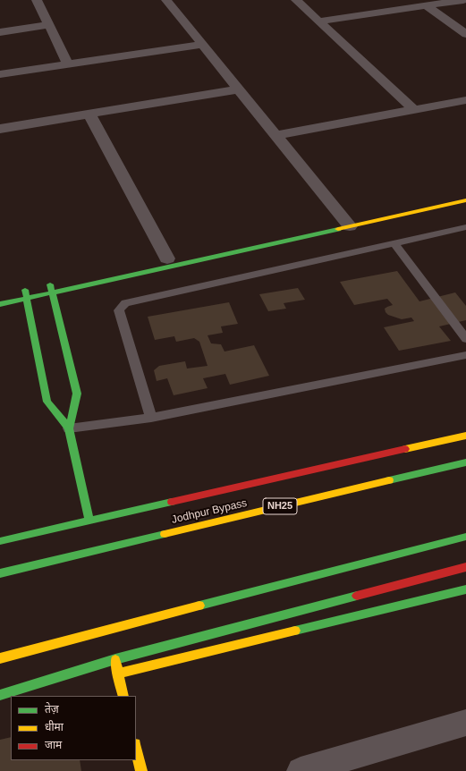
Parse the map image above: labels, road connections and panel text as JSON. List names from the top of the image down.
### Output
{
  "streets": {
    "main road": ["NH25", "Jodhpur Bypass"]
  },
  "legend": ["तेज़", "धीमा", "जाम"]
}
